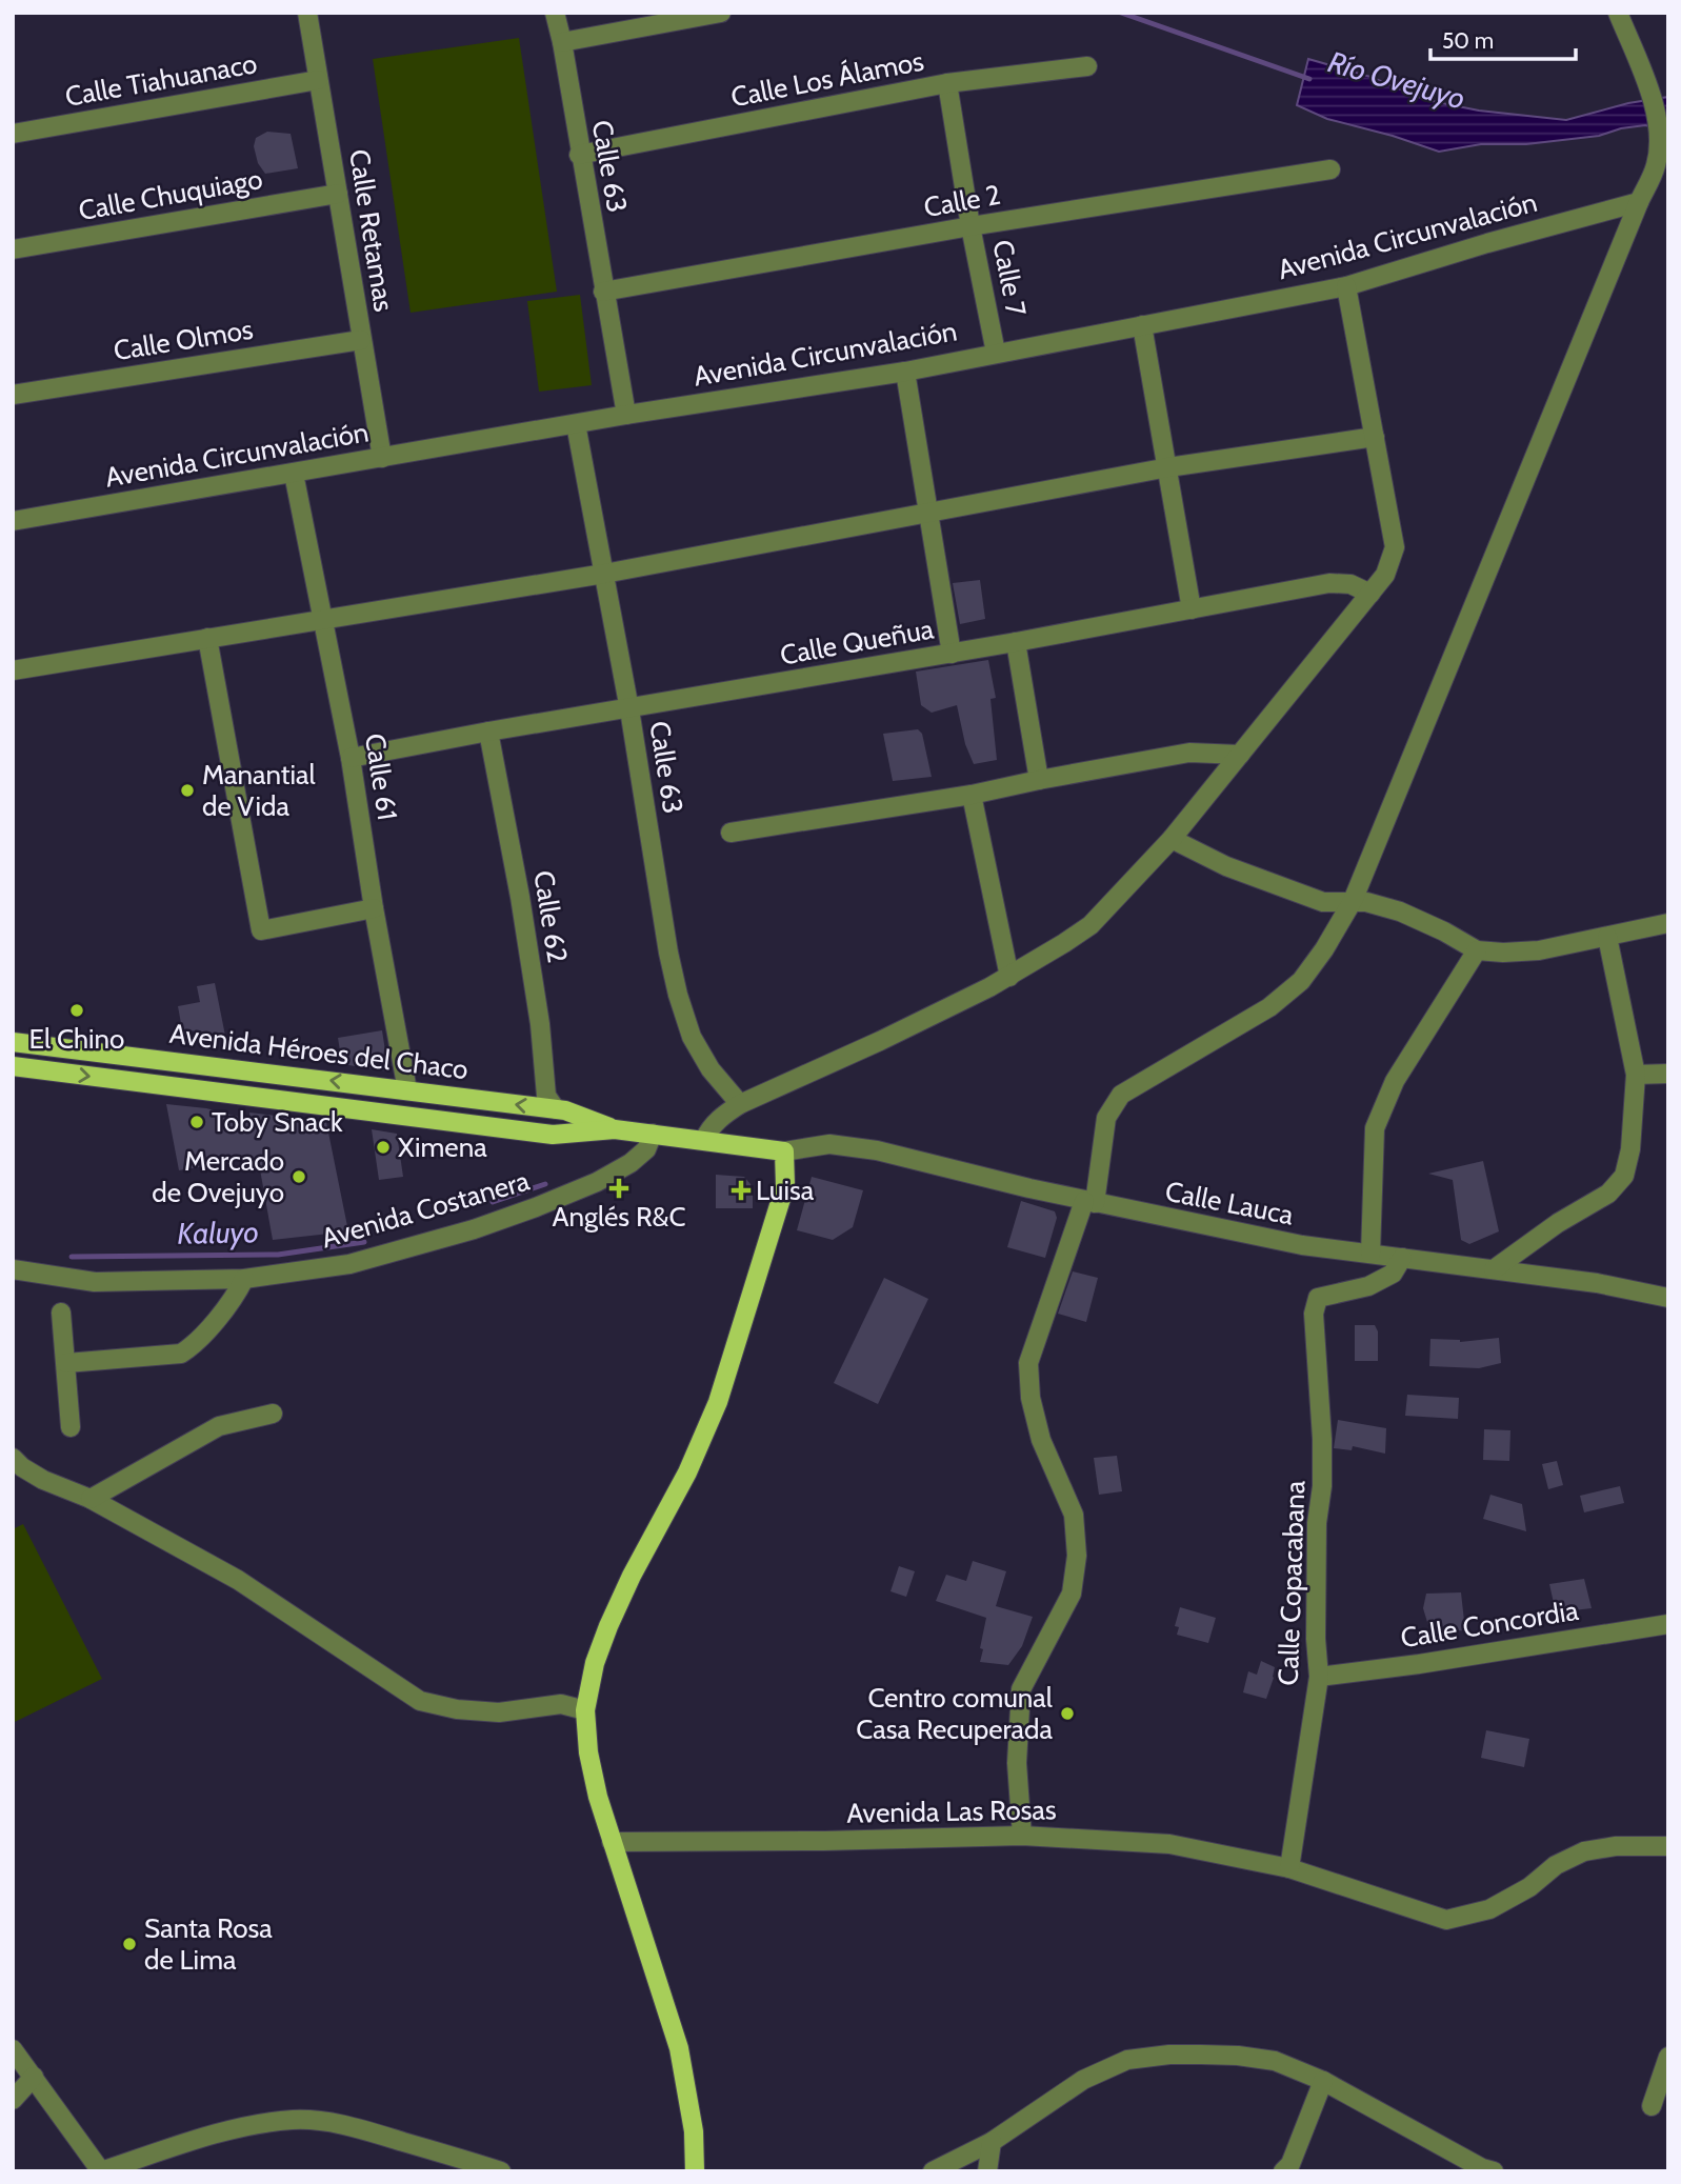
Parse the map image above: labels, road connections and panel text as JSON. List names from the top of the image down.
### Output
{
  "streets": {
    "main road": ["Avenida Héroes del Chaco"],
    "street": [
      "Calle Los Álamos",
      "Calle Tiahuanaco",
      "Calle 63",
      "Calle Chuquiago",
      "Calle 2",
      "Calle Retamas",
      "Avenida Circunvalación",
      "Calle 7",
      "Calle Olmos",
      "Calle Queñua",
      "Calle 61",
      "Calle 62",
      "Calle Lauca",
      "Avenida Costanera",
      "Calle Copacabana",
      "Calle Concordia",
      "Avenida Las Rosas"
    ]
  },
  "crossings": [
    ["Calle Los Álamos", "Calle 63"],
    ["Calle Los Álamos", "Calle 7"],
    ["Calle Tiahuanaco", "Calle Retamas"],
    ["Calle 63", "Calle 2"],
    ["Calle 63", "Avenida Circunvalación"],
    ["Calle 63", "Calle Queñua"],
    ["Calle Chuquiago", "Calle Retamas"],
    ["Calle 2", "Calle 7"],
    ["Calle Retamas", "Avenida Circunvalación"],
    ["Calle Retamas", "Calle Olmos"],
    ["Avenida Circunvalación", "Calle 7"],
    ["Avenida Circunvalación", "Calle 61"],
    ["Calle Queñua", "Calle 61"],
    ["Calle Queñua", "Calle 62"],
    ["Calle 61", "Avenida Héroes del Chaco"],
    ["Calle 62", "Avenida Héroes del Chaco"],
    ["Avenida Héroes del Chaco", "Calle Lauca"],
    ["Avenida Héroes del Chaco", "Avenida Costanera"],
    ["Calle Lauca", "Calle Copacabana"],
    ["Calle Copacabana", "Calle Concordia"],
    ["Calle Copacabana", "Avenida Las Rosas"]
  ],
  "water": ["Río Ovejuyo", "Kaluyo"],
  "places": {
    "other": [
      "Manantial de Vida",
      "El Chino",
      "Toby Snack",
      "Ximena",
      "Mercado de Ovejuyo",
      "Centro comunal Casa Recuperada",
      "Santa Rosa de Lima"
    ],
    "health": ["Anglés R&C", "Luisa"]
  },
  "scale_bar": "50 m"
}
